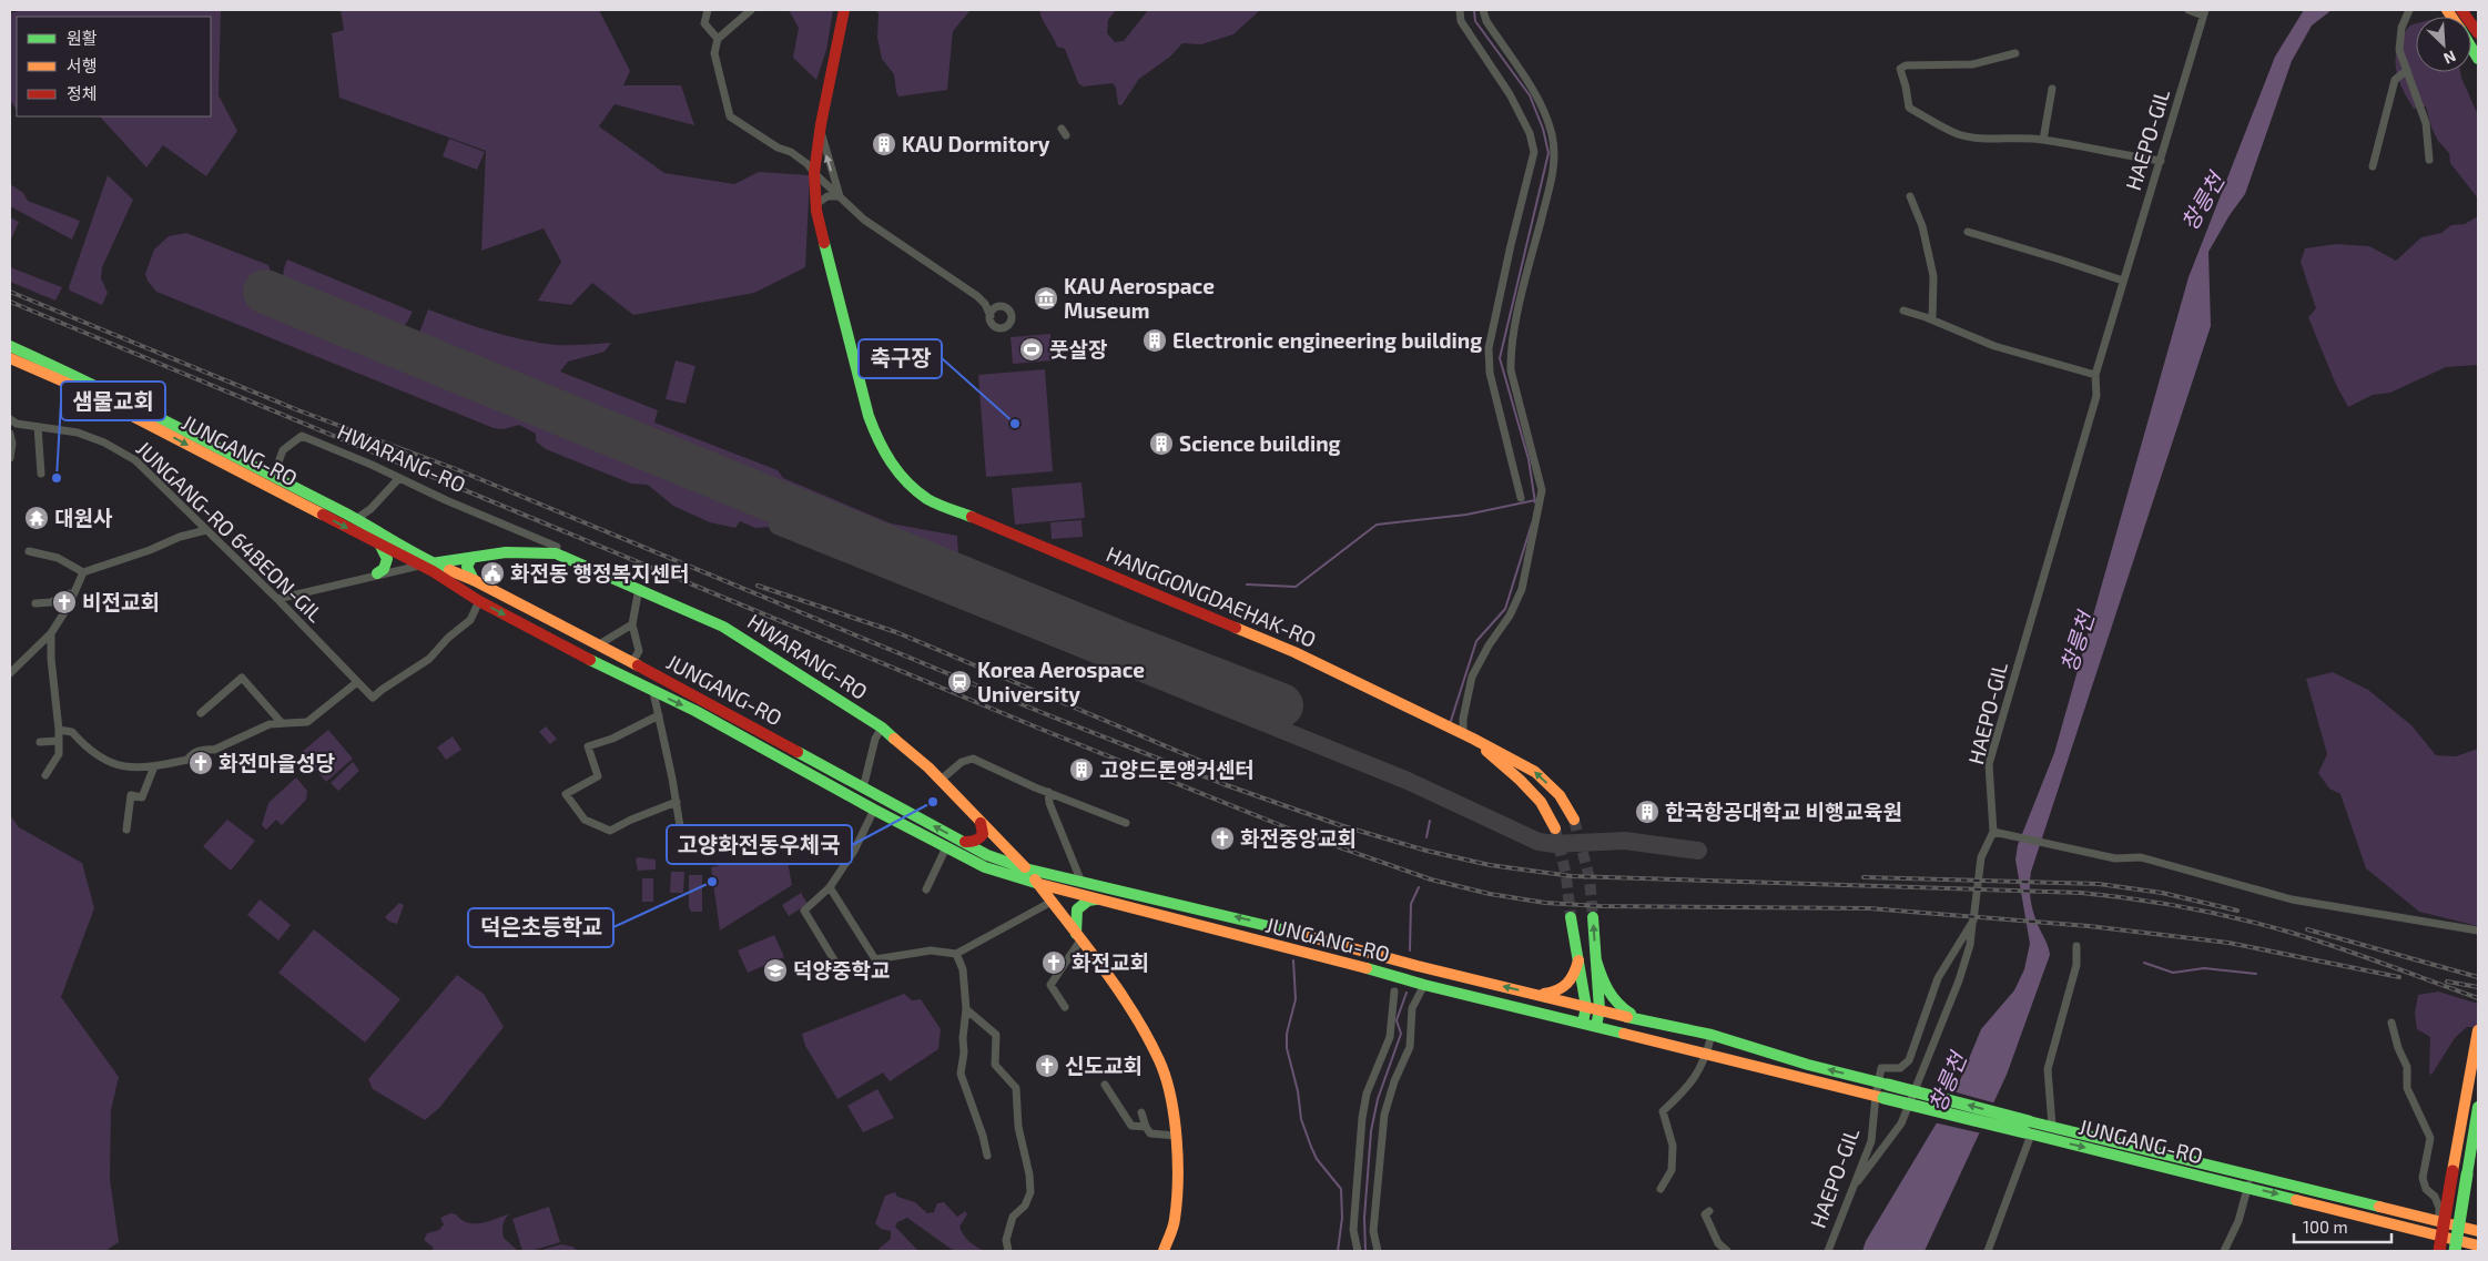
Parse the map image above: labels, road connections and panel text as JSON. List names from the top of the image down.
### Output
{
  "streets": {
    "main road": ["JUNGANG-RO", "HWARANG-RO", "HANGGONGDAEHAK-RO"],
    "street": ["HAEPO-GIL", "JUNGANG-RO 64BEON-GIL"]
  },
  "crossings": [
    ["HAEPO-GIL", "JUNGANG-RO"],
    ["JUNGANG-RO", "HWARANG-RO"],
    ["JUNGANG-RO", "JUNGANG-RO 64BEON-GIL"]
  ],
  "water": ["창릉천"],
  "places": {
    "building": [
      "KAU Dormitory",
      "Electronic engineering building",
      "Science building",
      "고양드론앵커센터",
      "한국항공대학교 비행교육원"
    ],
    "museum": ["KAU Aerospace Museum"],
    "sports": ["풋살장"],
    "other": [
      "축구장",
      "샘물교회",
      "고양화전동우체국",
      "덕은초등학교"
    ],
    "temple": ["대원사"],
    "public building": ["화전동 행정복지센터"],
    "church": [
      "비전교회",
      "화전마을성당",
      "화전중앙교회",
      "화전교회",
      "신도교회"
    ],
    "station": ["Korea Aerospace University"],
    "school or university": ["덕양중학교"]
  },
  "legend": ["원활", "서행", "정체"],
  "scale_bar": "100 m",
  "north": "bottom right"
}
